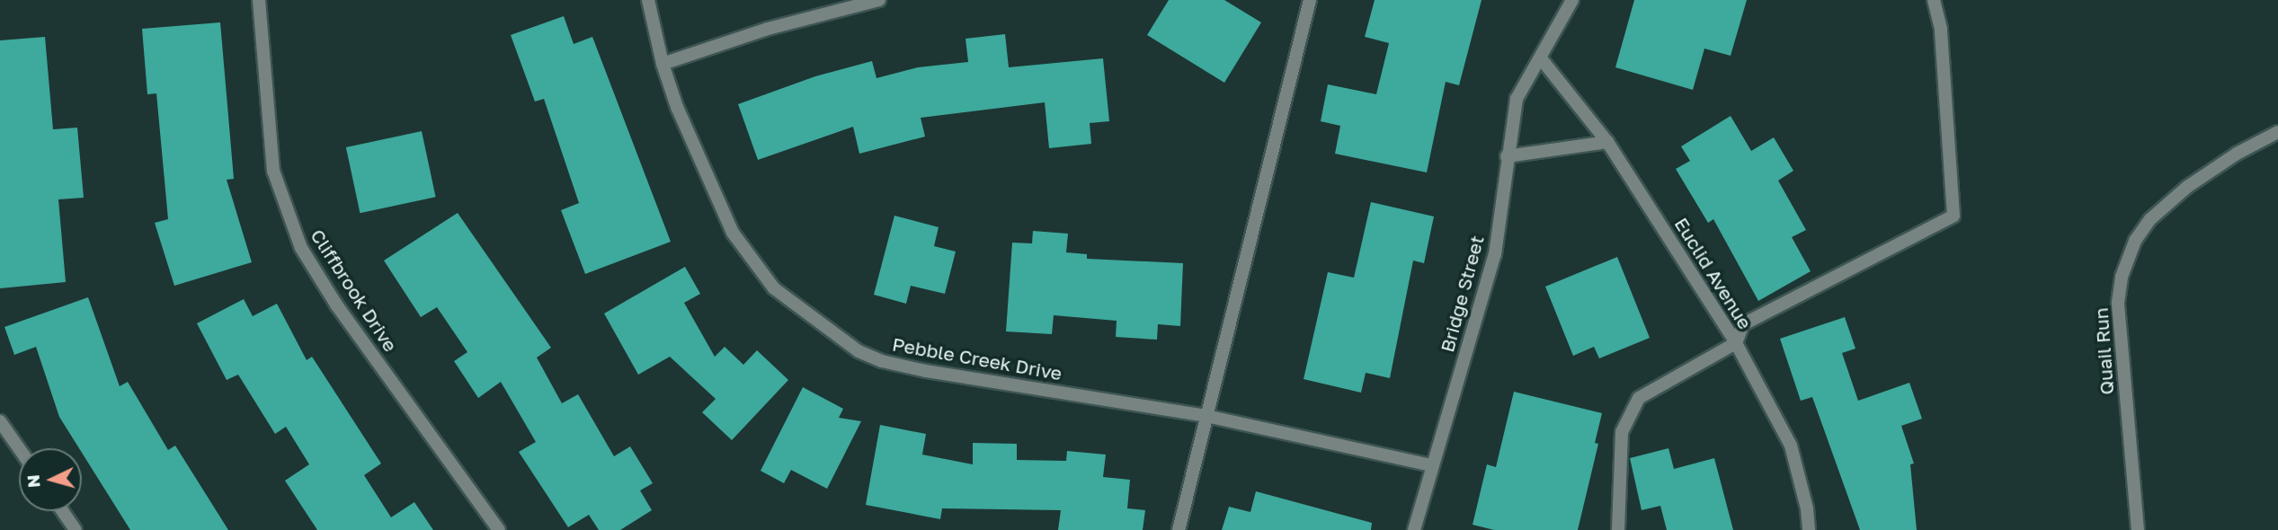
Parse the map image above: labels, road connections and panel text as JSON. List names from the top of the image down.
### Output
{
  "streets": {
    "street": [
      "Euclid Avenue",
      "Cliffbrook Drive",
      "Bridge Street",
      "Quail Run",
      "Pebble Creek Drive"
    ]
  },
  "crossings": [
    ["Euclid Avenue", "Bridge Street"],
    ["Bridge Street", "Pebble Creek Drive"]
  ],
  "north": "left"
}
